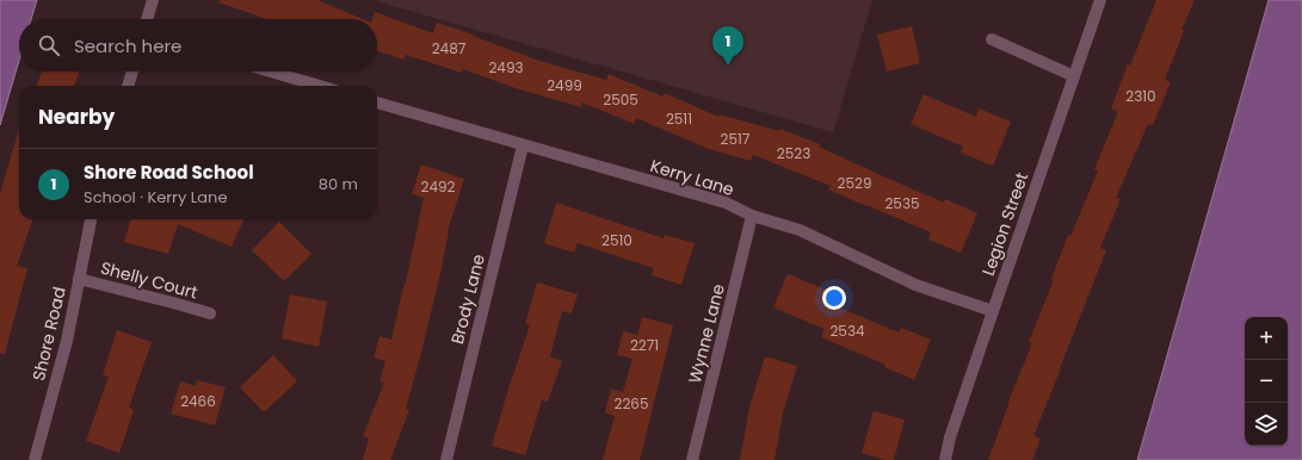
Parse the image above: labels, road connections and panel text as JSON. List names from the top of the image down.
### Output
{
  "streets": {
    "street": [
      "Kerry Lane",
      "Legion Street",
      "Shelly Court",
      "Brody Lane",
      "Shore Road",
      "Wynne Lane"
    ]
  },
  "crossings": [
    ["Kerry Lane", "Legion Street"],
    ["Kerry Lane", "Brody Lane"],
    ["Kerry Lane", "Wynne Lane"],
    ["Shelly Court", "Shore Road"]
  ],
  "house_numbers": [
    "2487",
    "2493",
    "2499",
    "2310",
    "2505",
    "2511",
    "2517",
    "2523",
    "2529",
    "2492",
    "2535",
    "2510",
    "2534",
    "2271",
    "2466",
    "2265"
  ],
  "page": {
    "search": "Search here",
    "pins": "1",
    "heading": "Nearby",
    "list": [
      {
        "mark": "1",
        "name": "Shore Road School",
        "note": "School · Kerry Lane",
        "value": "80 m"
      }
    ],
    "map_buttons": ["+", "−"]
  }
}
